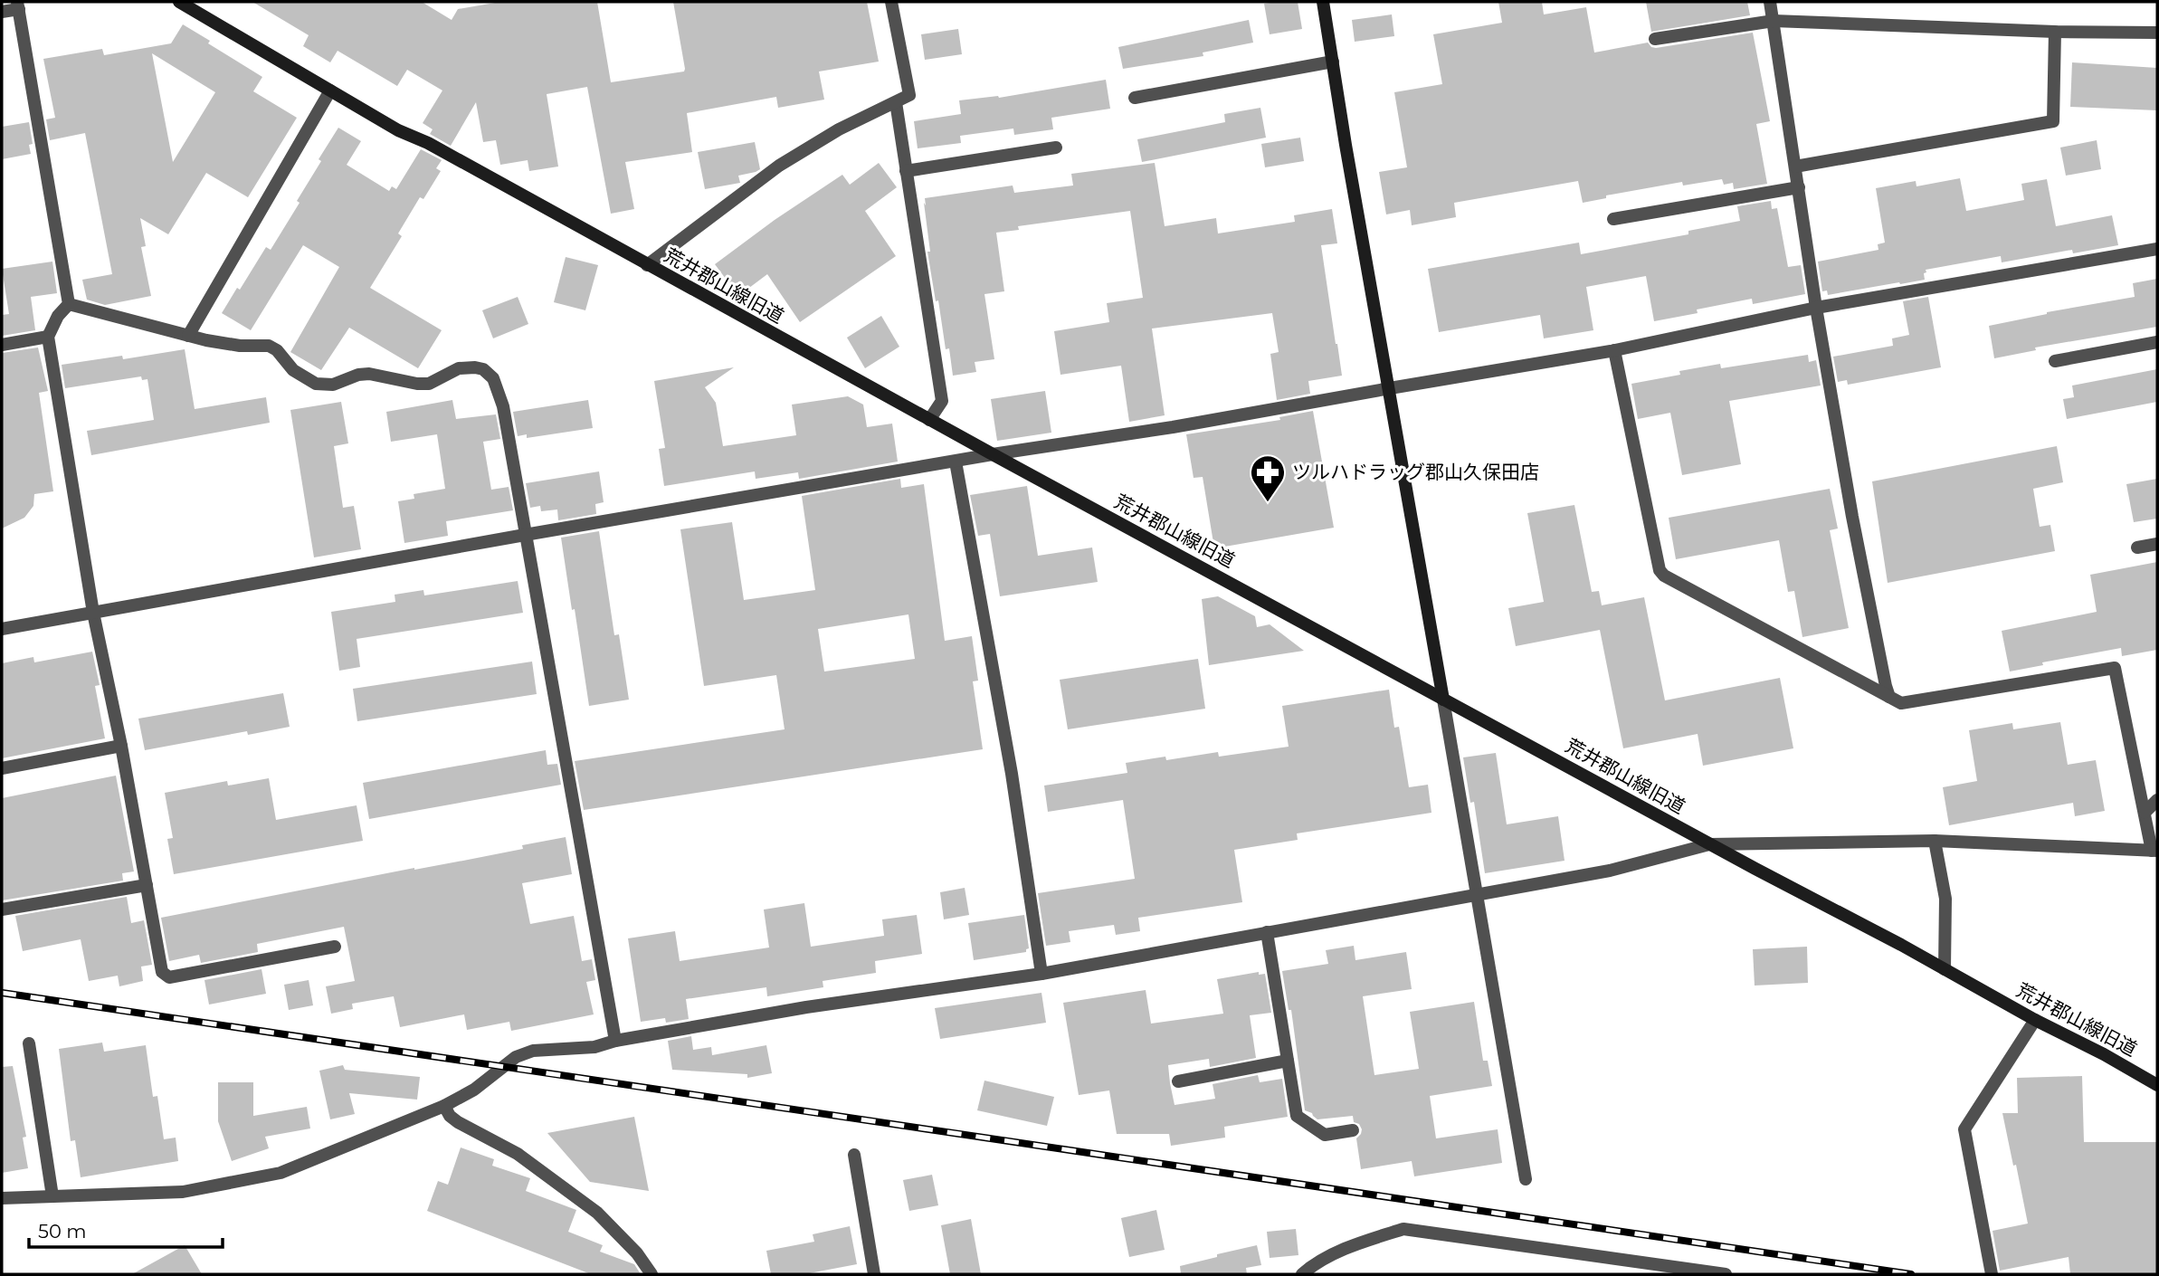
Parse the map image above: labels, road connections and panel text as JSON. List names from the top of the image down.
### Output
{
  "streets": {
    "street": ["荒井郡山線旧道"]
  },
  "places": {
    "pharmacy": ["ツルハドラッグ郡山久保田店"]
  },
  "scale_bar": "50 m"
}
